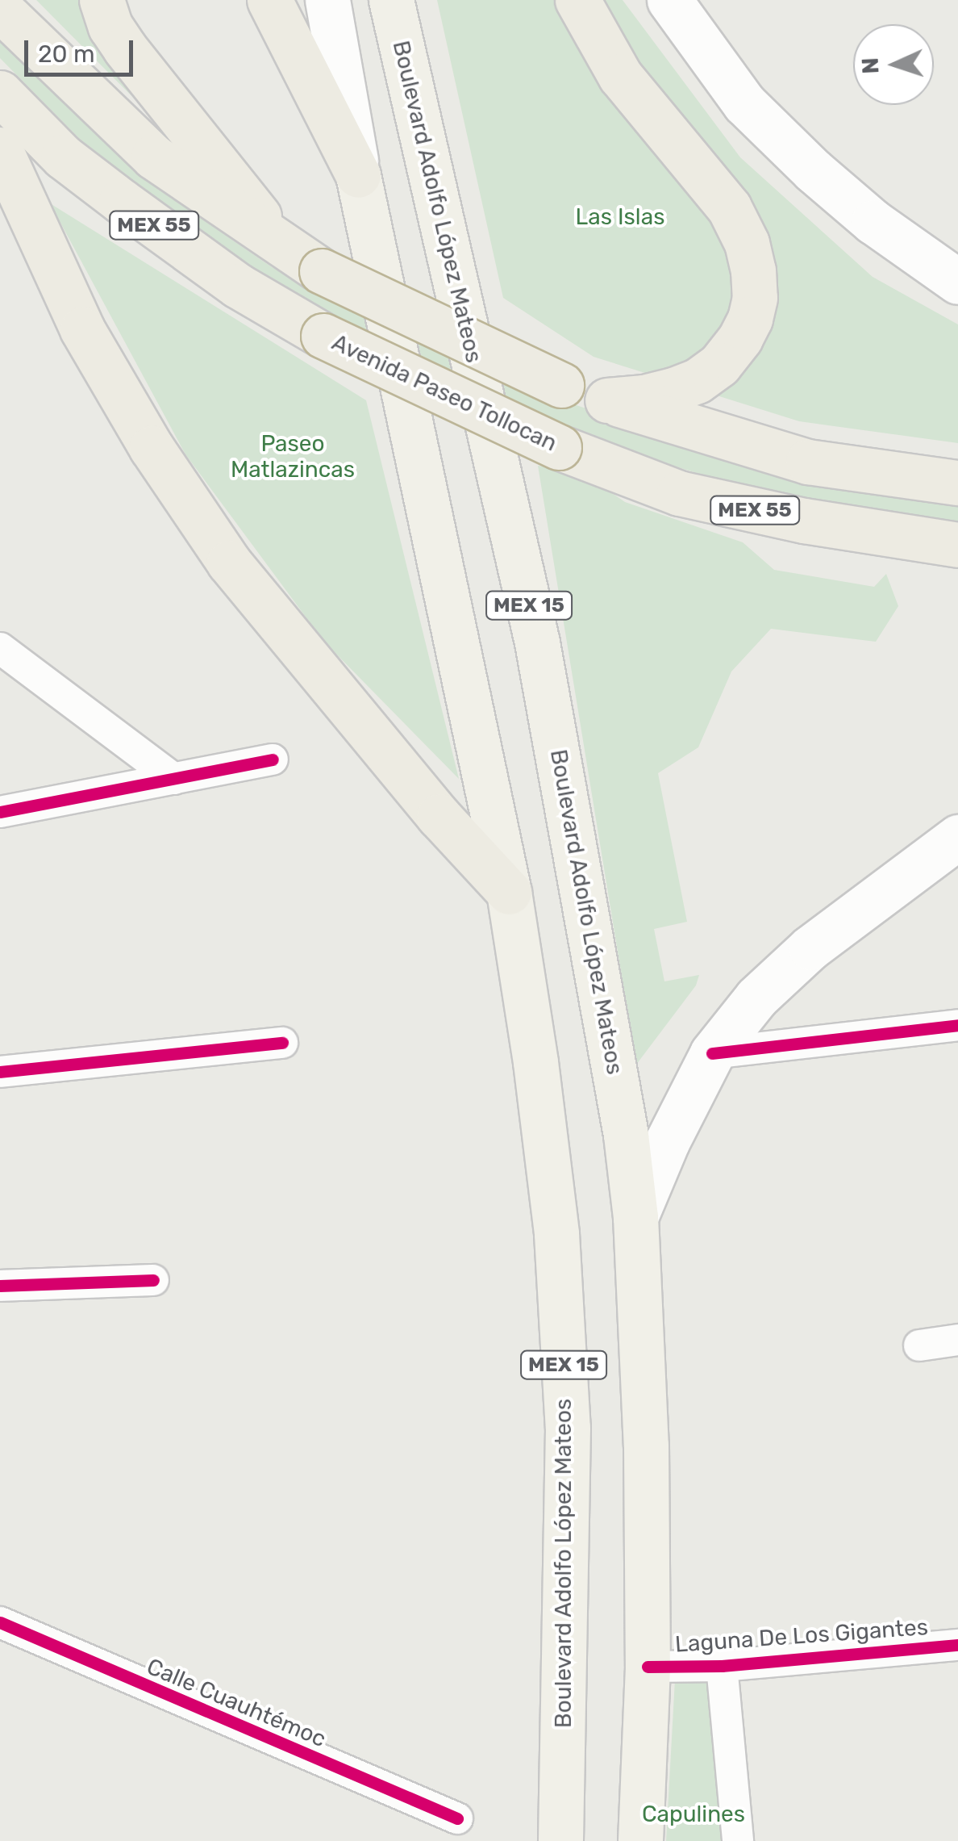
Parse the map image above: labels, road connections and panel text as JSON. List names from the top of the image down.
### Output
{
  "streets": {
    "highway": ["MEX 55", "Avenida Paseo Tollocan"],
    "main road": ["Boulevard Adolfo López Mateos", "MEX 15"],
    "street": ["Laguna De Los Gigantes", "Calle Cuauhtémoc"]
  },
  "crossings": [
    ["Boulevard Adolfo López Mateos", "Laguna De Los Gigantes"]
  ],
  "parks": ["Las Islas", "Paseo Matlazincas", "Capulines"],
  "scale_bar": "20 m",
  "north": "left"
}
